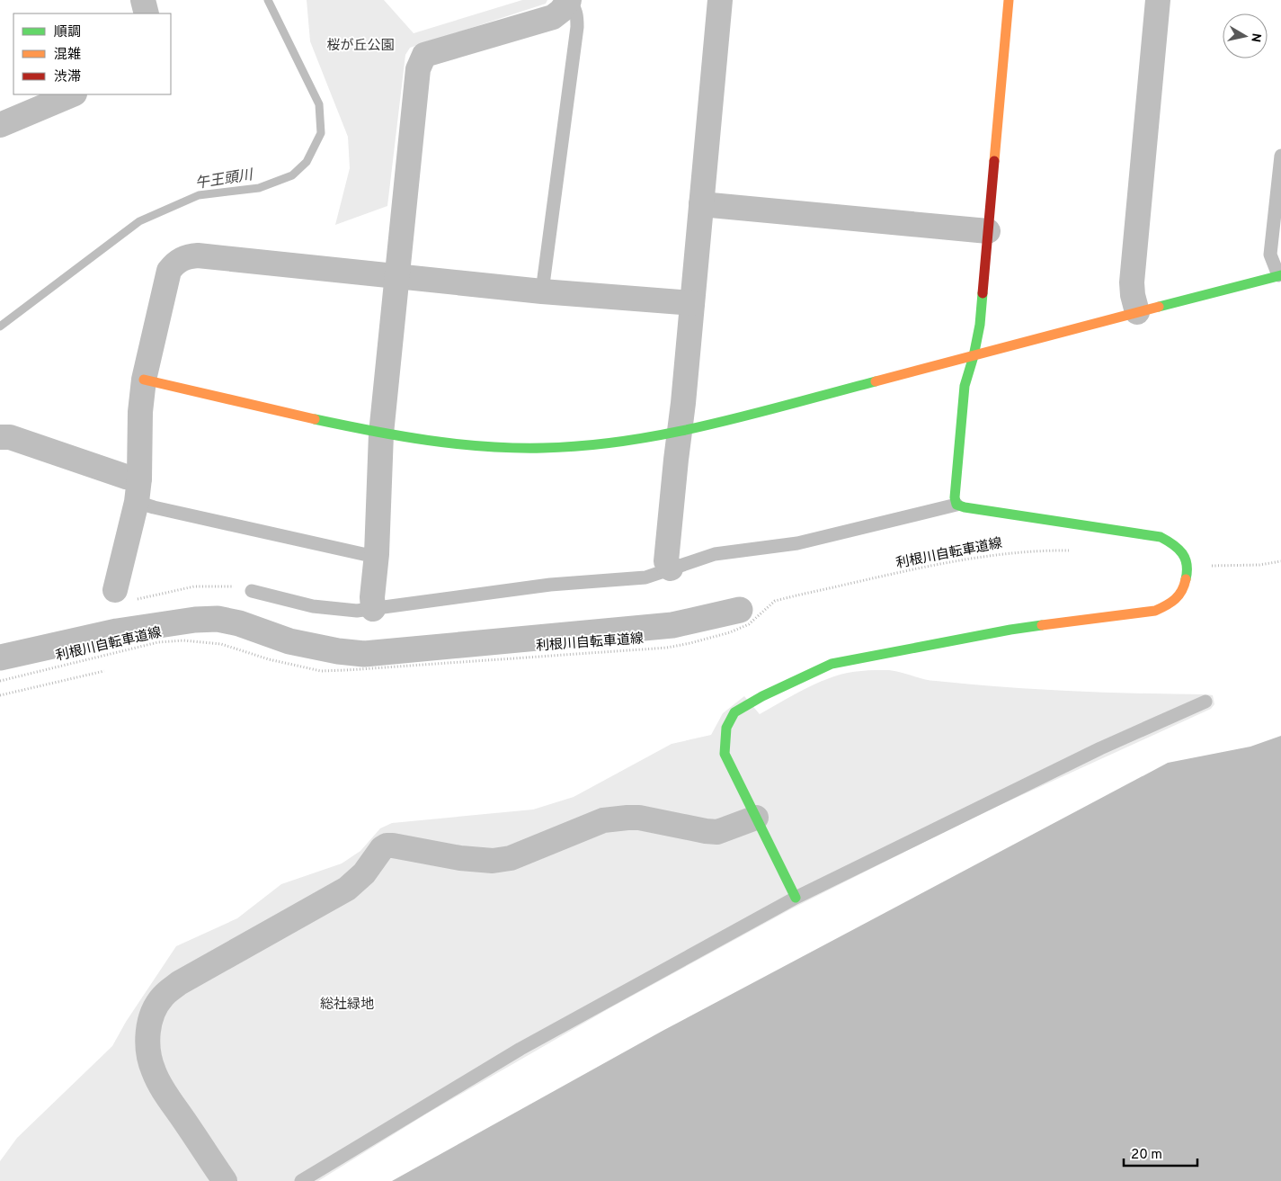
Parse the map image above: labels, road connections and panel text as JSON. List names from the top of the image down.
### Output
{
  "streets": {
    "path": ["利根川自転車道線"]
  },
  "water": ["午王頭川"],
  "parks": ["桜が丘公園", "総社緑地"],
  "legend": ["順調", "混雑", "渋滞"],
  "scale_bar": "20 m",
  "north": "right"
}
